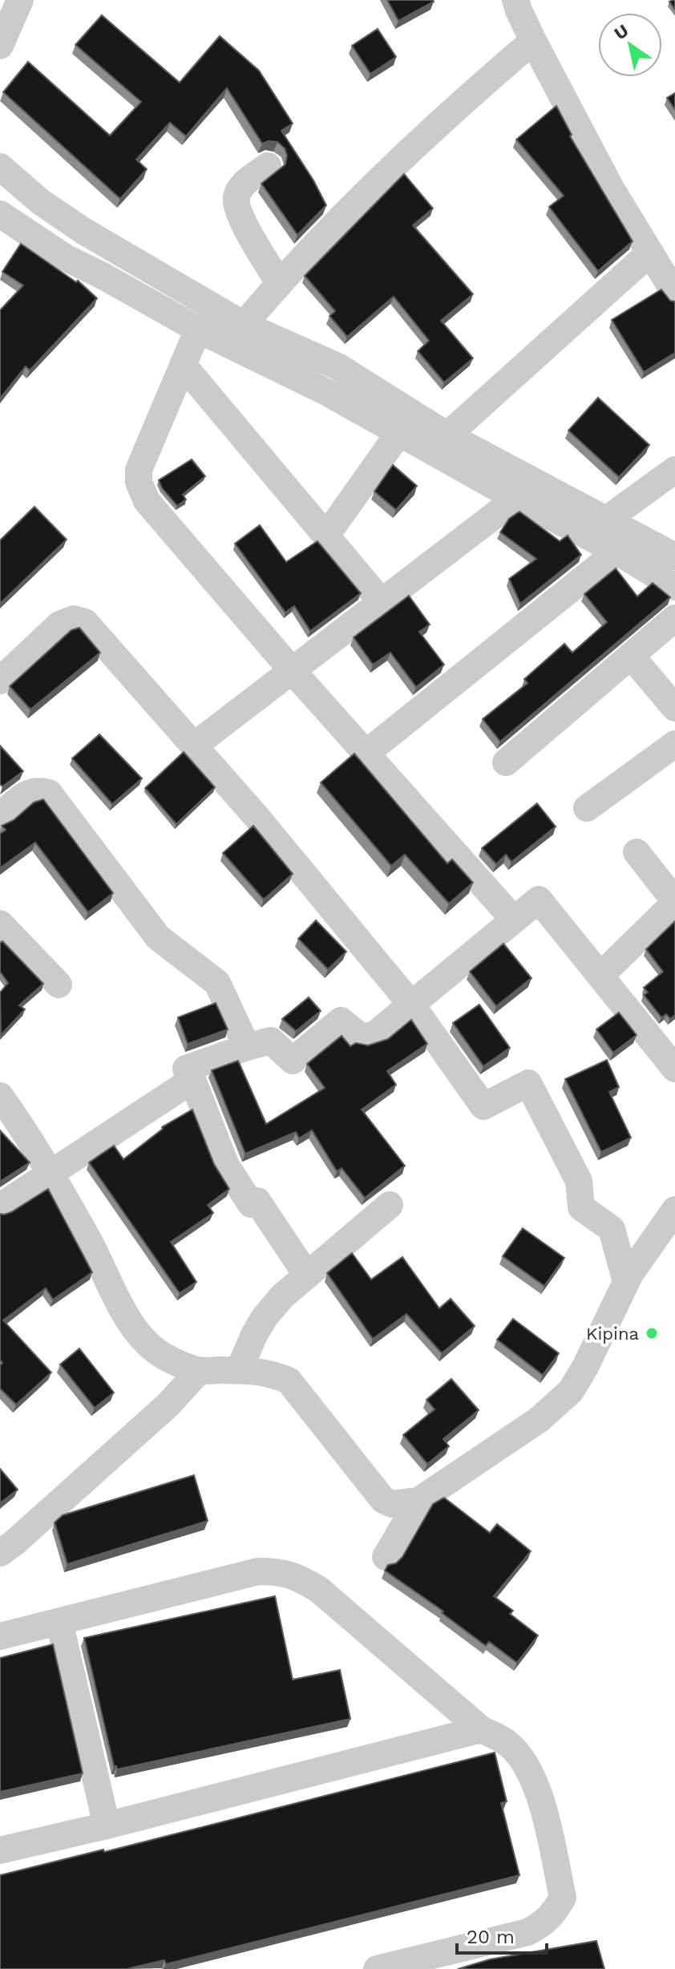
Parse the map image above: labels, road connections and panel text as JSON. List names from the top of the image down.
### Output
{
  "places": ["Kipina"],
  "scale_bar": "20 m",
  "north": "top left"
}
